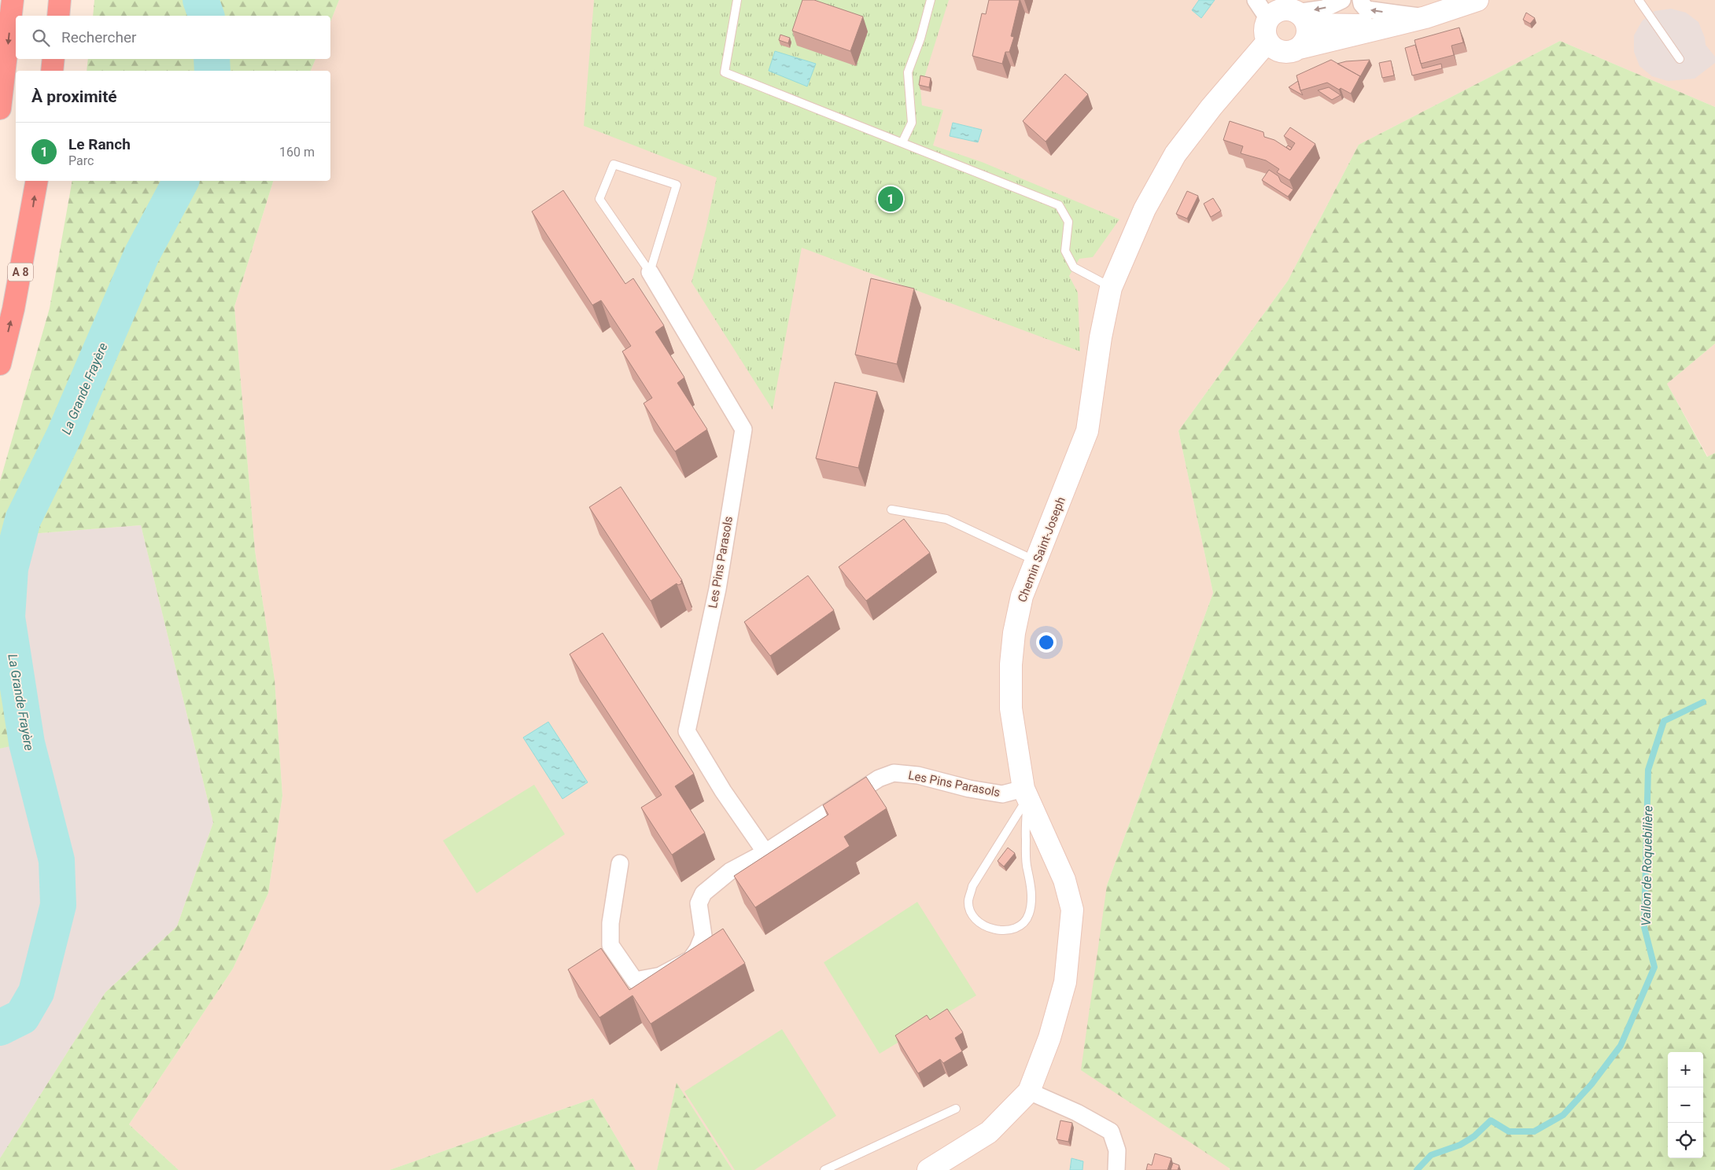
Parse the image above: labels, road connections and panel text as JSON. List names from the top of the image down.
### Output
{
  "streets": {
    "highway": ["A 8"],
    "main road": ["Chemin Saint-Joseph"],
    "street": ["Les Pins Parasols"]
  },
  "crossings": [
    ["Chemin Saint-Joseph", "Les Pins Parasols"]
  ],
  "water": ["La Grande Frayère", "Vallon de Roquebilière"],
  "page": {
    "search": "Rechercher",
    "heading": "À proximité",
    "list": [
      {
        "mark": "1",
        "name": "Le Ranch",
        "note": "Parc",
        "value": "160 m"
      }
    ],
    "pins": "1",
    "map_buttons": ["+", "−"]
  }
}
